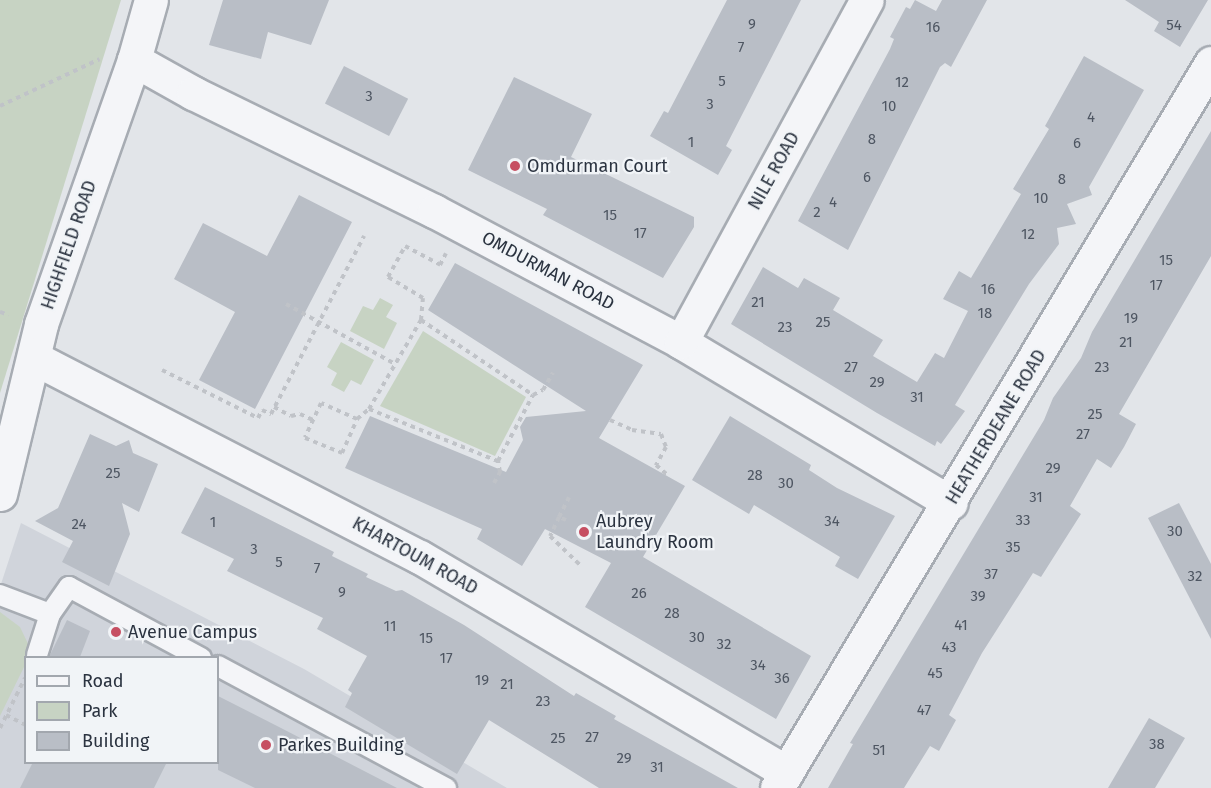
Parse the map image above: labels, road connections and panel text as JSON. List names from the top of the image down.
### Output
{
  "streets": {
    "street": [
      "NILE ROAD",
      "HIGHFIELD ROAD",
      "OMDURMAN ROAD",
      "HEATHERDEANE ROAD",
      "KHARTOUM ROAD"
    ]
  },
  "crossings": [
    ["NILE ROAD", "OMDURMAN ROAD"],
    ["HIGHFIELD ROAD", "OMDURMAN ROAD"],
    ["HIGHFIELD ROAD", "KHARTOUM ROAD"],
    ["OMDURMAN ROAD", "HEATHERDEANE ROAD"],
    ["HEATHERDEANE ROAD", "KHARTOUM ROAD"]
  ],
  "places": [
    "Omdurman Court",
    "Aubrey Laundry Room",
    "Avenue Campus",
    "Parkes Building"
  ],
  "house_numbers": [
    "9",
    "54",
    "16",
    "7",
    "5",
    "12",
    "3",
    "3",
    "10",
    "4",
    "8",
    "1",
    "6",
    "6",
    "8",
    "10",
    "4",
    "2",
    "15",
    "17",
    "12",
    "15",
    "17",
    "16",
    "21",
    "18",
    "19",
    "25",
    "23",
    "21",
    "27",
    "23",
    "29",
    "31",
    "25",
    "27",
    "29",
    "25",
    "28",
    "30",
    "31",
    "33",
    "34",
    "1",
    "24",
    "30",
    "35",
    "3",
    "5",
    "7",
    "37",
    "32",
    "9",
    "26",
    "39",
    "28",
    "41",
    "11",
    "30",
    "15",
    "32",
    "43",
    "17",
    "34",
    "45",
    "36",
    "19",
    "21",
    "23",
    "47",
    "27",
    "25",
    "38",
    "51",
    "29",
    "31"
  ],
  "legend": ["Road", "Park", "Building"]
}
